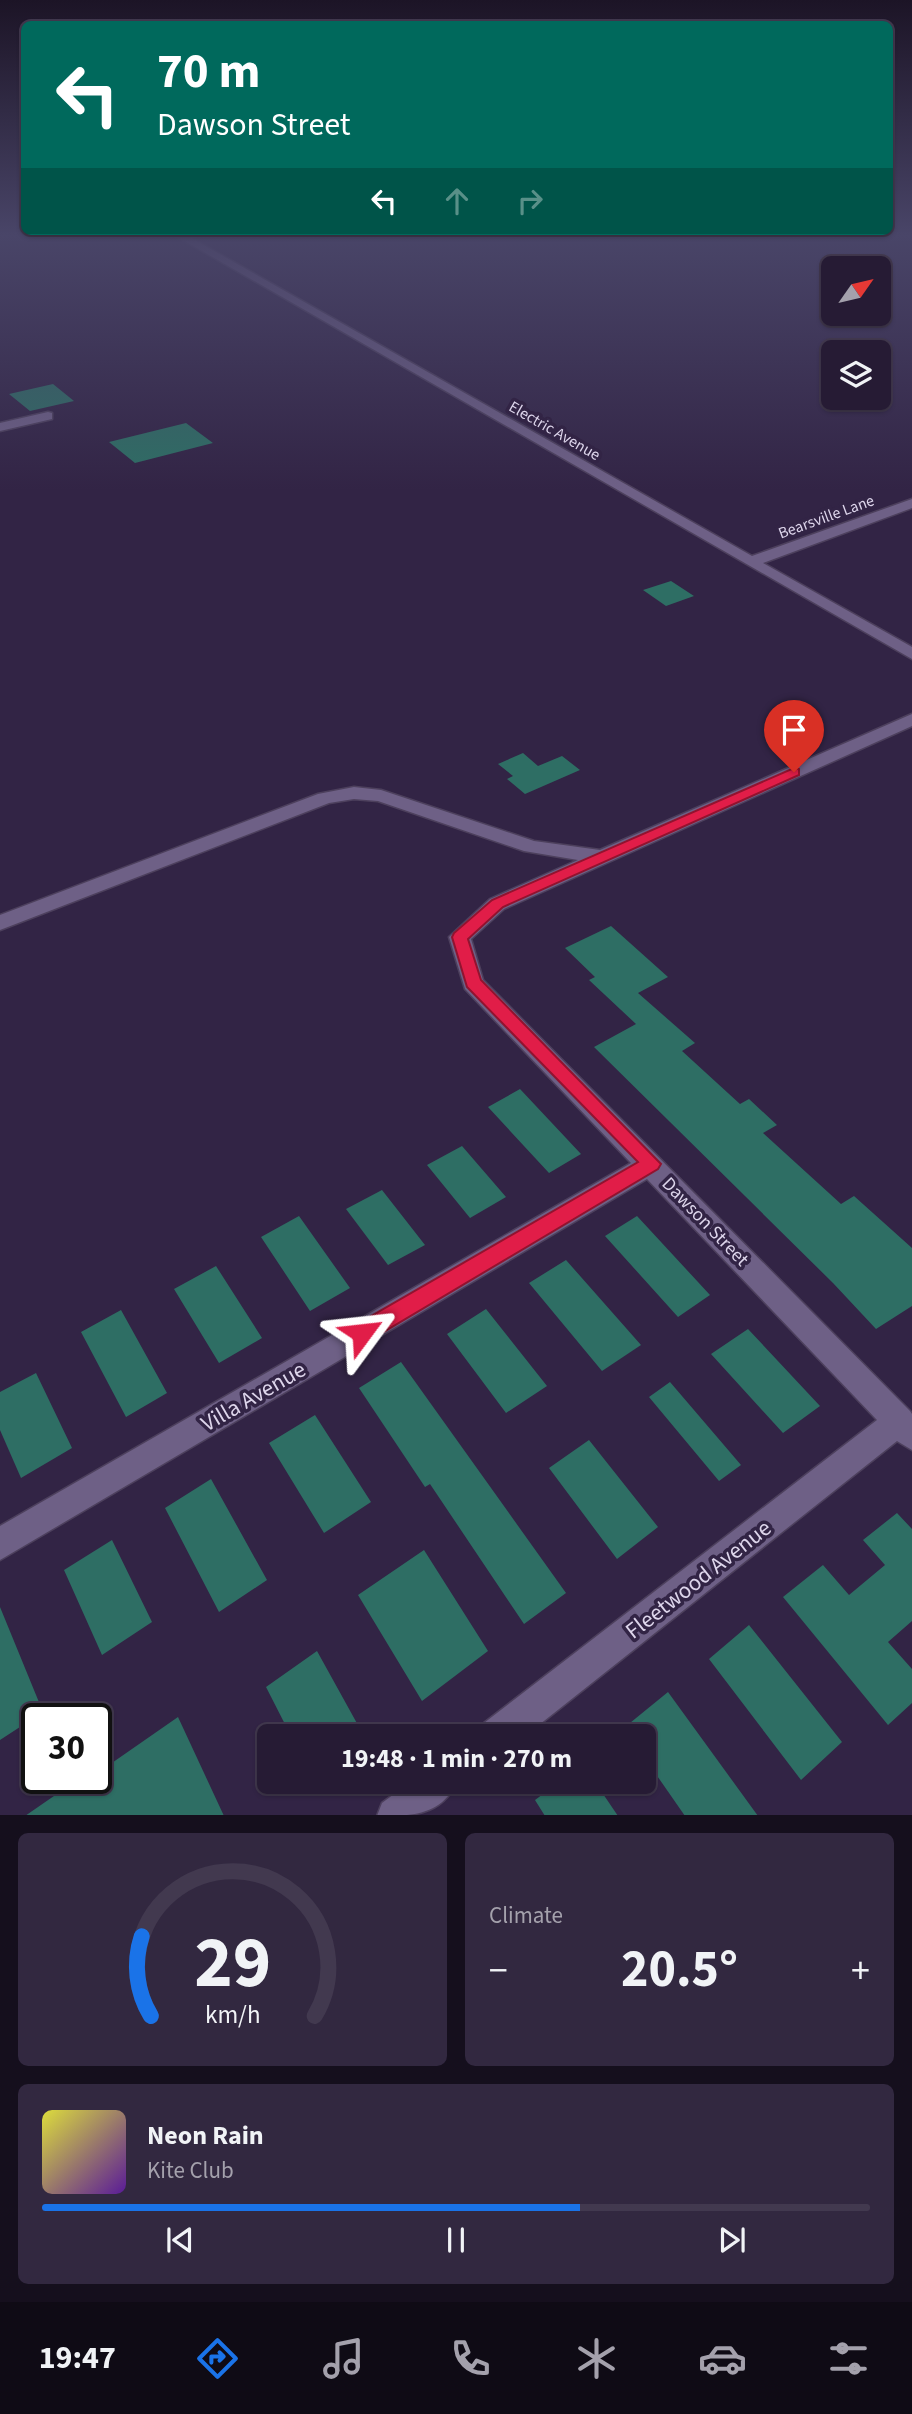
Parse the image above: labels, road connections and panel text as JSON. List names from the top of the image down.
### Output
{
  "streets": {
    "street": [
      "Electric Avenue",
      "Bearsville Lane",
      "Dawson Street",
      "Villa Avenue",
      "Fleetwood Avenue"
    ]
  },
  "crossings": [
    ["Electric Avenue", "Bearsville Lane"],
    ["Dawson Street", "Villa Avenue"],
    ["Dawson Street", "Fleetwood Avenue"]
  ],
  "north": "top right",
  "page": {
    "turn": ["70 m", "Dawson Street"],
    "limit": "30",
    "trip": "19:48 · 1 min · 270 m",
    "tile": "Climate",
    "heat": ["−", "20.5°", "+"],
    "song": ["Neon Rain", "Kite Club"],
    "tabs": "19:47",
    "gauge": ["29", "km/h"]
  }
}
